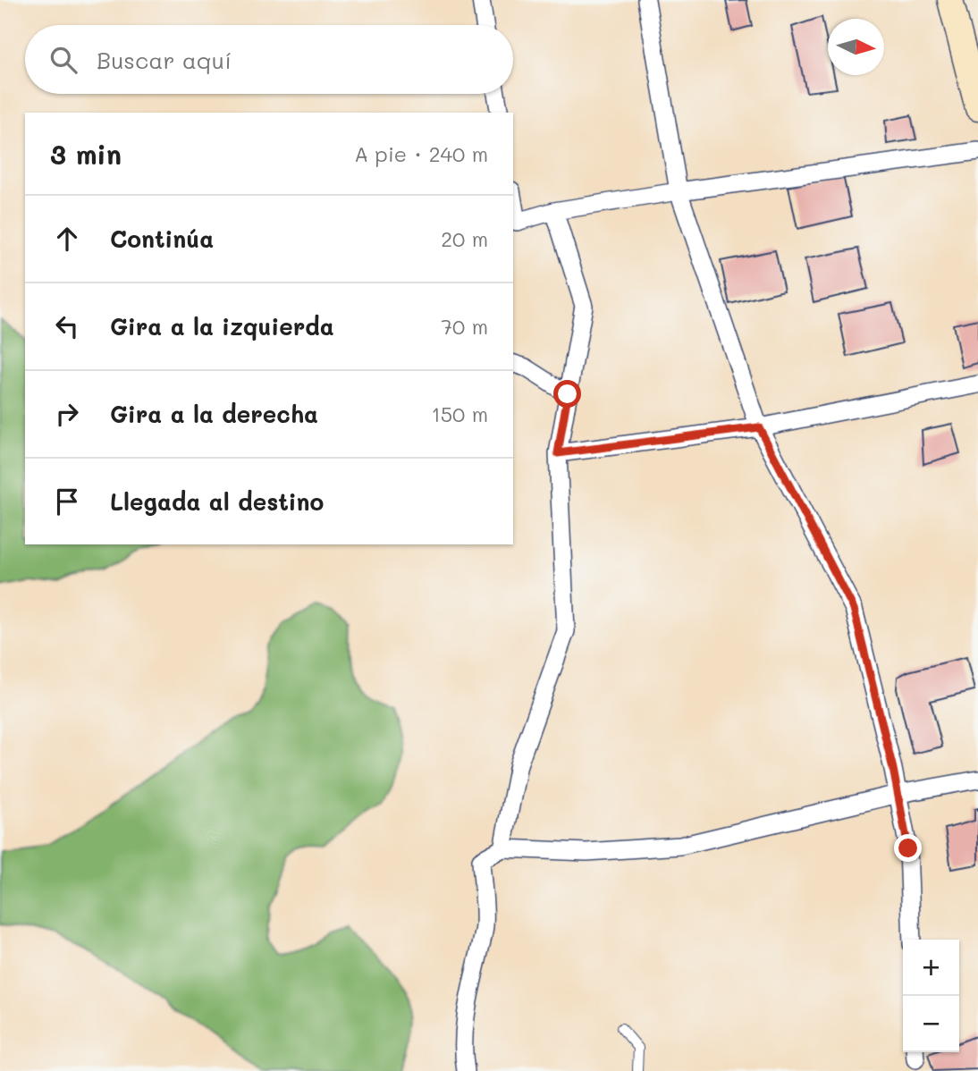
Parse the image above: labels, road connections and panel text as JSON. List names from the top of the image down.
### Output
{
  "north": "right",
  "page": {
    "search": "Buscar aquí",
    "heading": ["3 min", "A pie · 240 m"],
    "list": [
      ["Continúa", "20 m"],
      ["Gira a la izquierda", "70 m"],
      ["Gira a la derecha", "150 m"],
      "Llegada al destino"
    ],
    "map_buttons": ["+", "−"]
  }
}
